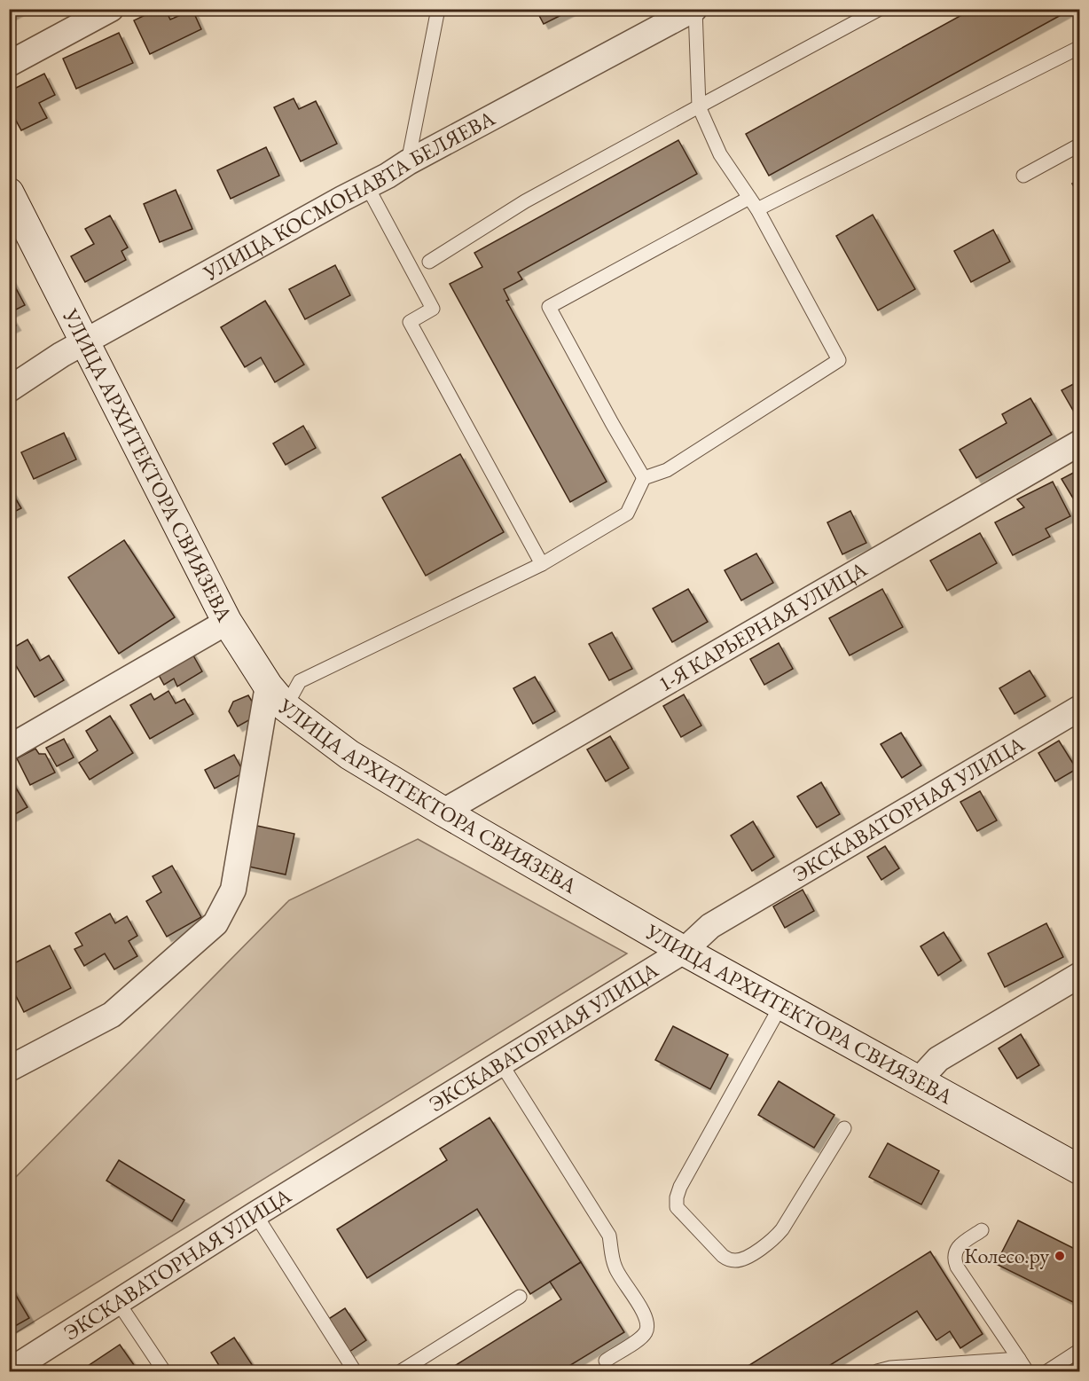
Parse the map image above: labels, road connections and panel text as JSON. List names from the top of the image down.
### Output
{
  "streets": {
    "main road": ["УЛИЦА АРХИТЕКТОРА СВИЯЗЕВА"],
    "street": ["УЛИЦА КОСМОНАВТА БЕЛЯЕВА", "1-Я КАРЬЕРНАЯ УЛИЦА", "ЭКСКАВАТОРНАЯ УЛИЦА"]
  },
  "crossings": [
    ["УЛИЦА КОСМОНАВТА БЕЛЯЕВА", "УЛИЦА АРХИТЕКТОРА СВИЯЗЕВА"],
    ["УЛИЦА АРХИТЕКТОРА СВИЯЗЕВА", "1-Я КАРЬЕРНАЯ УЛИЦА"],
    ["УЛИЦА АРХИТЕКТОРА СВИЯЗЕВА", "ЭКСКАВАТОРНАЯ УЛИЦА"]
  ],
  "places": ["Колесо.ру"]
}
